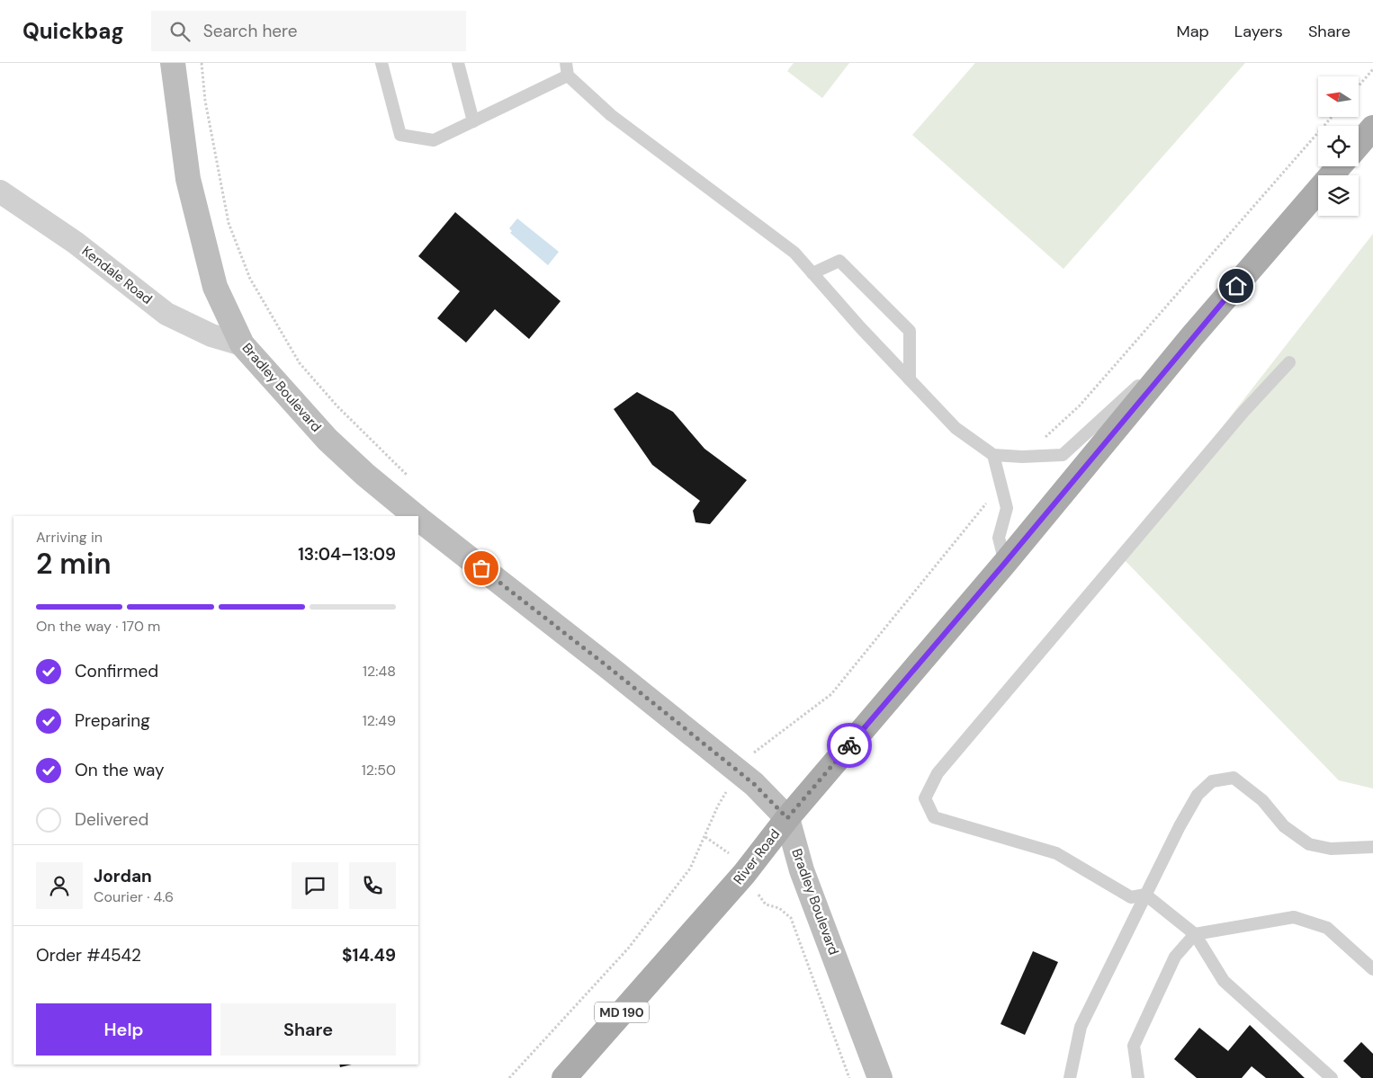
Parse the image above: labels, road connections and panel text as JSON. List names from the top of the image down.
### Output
{
  "streets": {
    "main road": ["Bradley Boulevard", "River Road", "MD 190"],
    "street": ["Kendale Road"]
  },
  "crossings": [
    ["Kendale Road", "Bradley Boulevard"],
    ["Bradley Boulevard", "River Road"]
  ],
  "north": "left",
  "page": {
    "header": "Quickbag",
    "search": "Search here",
    "nav": ["Map", "Layers", "Share"],
    "heading": ["2 min", "Arriving in", "13:04–13:09"],
    "panel": [
      "Jordan",
      "Courier · 4.6",
      "Order #4542",
      "$14.49"
    ],
    "bar": "On the way · 170 m",
    "list": [
      ["Confirmed", "12:48"],
      ["Preparing", "12:49"],
      ["On the way", "12:50"],
      "Delivered"
    ],
    "buttons": ["Help", "Share"]
  }
}
